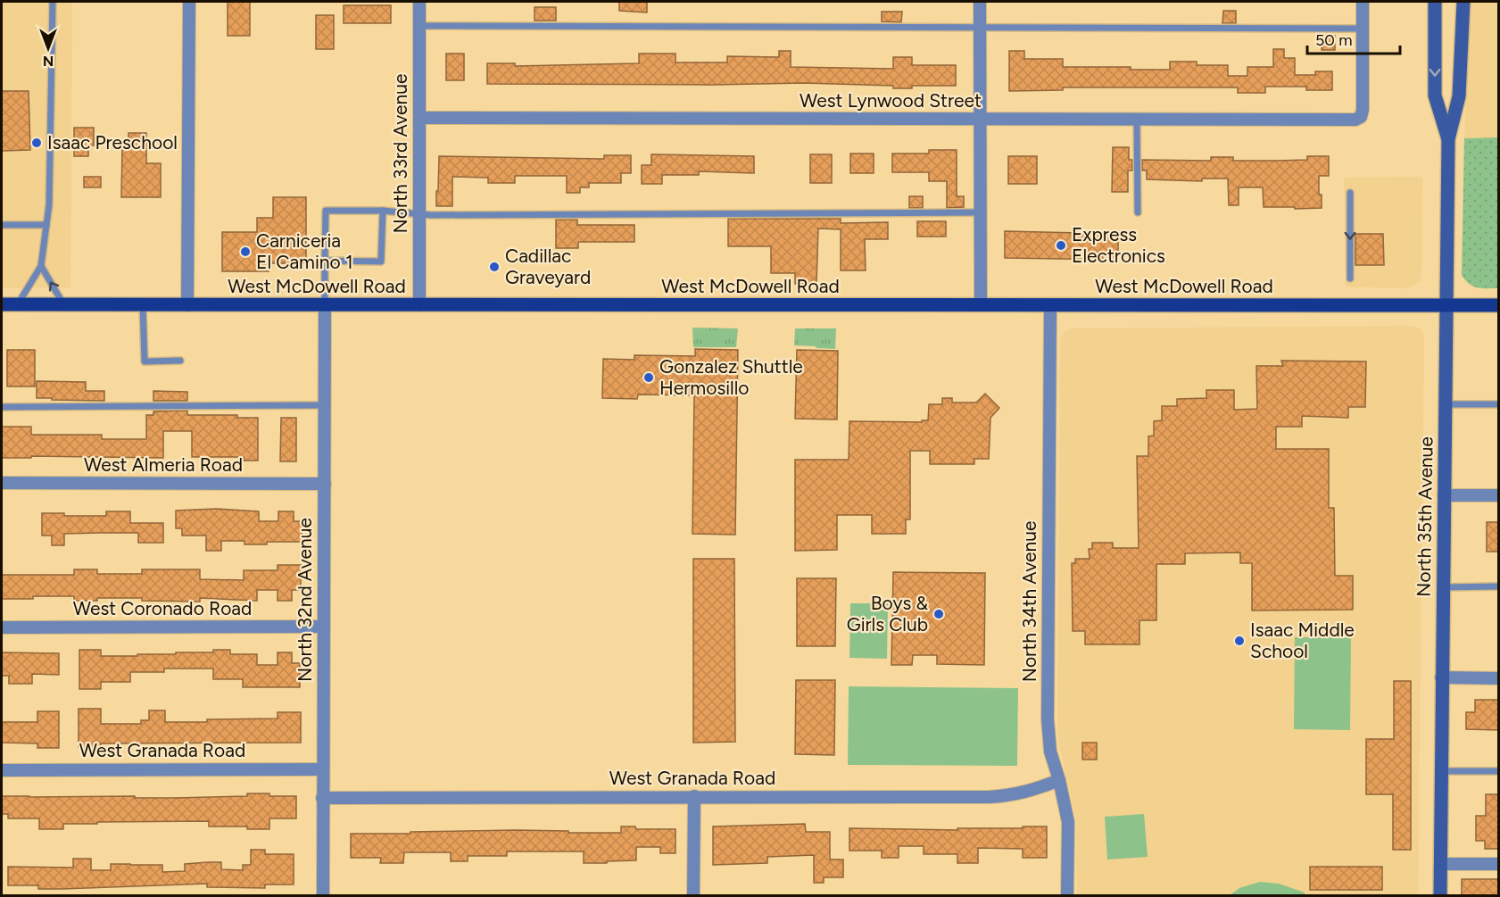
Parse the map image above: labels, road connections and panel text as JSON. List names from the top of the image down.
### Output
{
  "streets": {
    "main road": ["West McDowell Road", "North 35th Avenue"],
    "street": [
      "West Lynwood Street",
      "North 33rd Avenue",
      "West Almeria Road",
      "North 32nd Avenue",
      "North 34th Avenue",
      "West Coronado Road",
      "West Granada Road"
    ]
  },
  "crossings": [
    ["West Lynwood Street", "North 33rd Avenue"],
    ["North 33rd Avenue", "West McDowell Road"],
    ["West McDowell Road", "North 35th Avenue"],
    ["West McDowell Road", "North 32nd Avenue"],
    ["West McDowell Road", "North 34th Avenue"],
    ["West Almeria Road", "North 32nd Avenue"],
    ["North 32nd Avenue", "West Coronado Road"],
    ["North 32nd Avenue", "West Granada Road"],
    ["North 34th Avenue", "West Granada Road"]
  ],
  "places": [
    "Isaac Preschool",
    "Express Electronics",
    "Carniceria El Camino 1",
    "Cadillac Graveyard",
    "Gonzalez Shuttle Hermosillo",
    "Boys & Girls Club",
    "Isaac Middle School"
  ],
  "scale_bar": "50 m",
  "north": "bottom"
}
